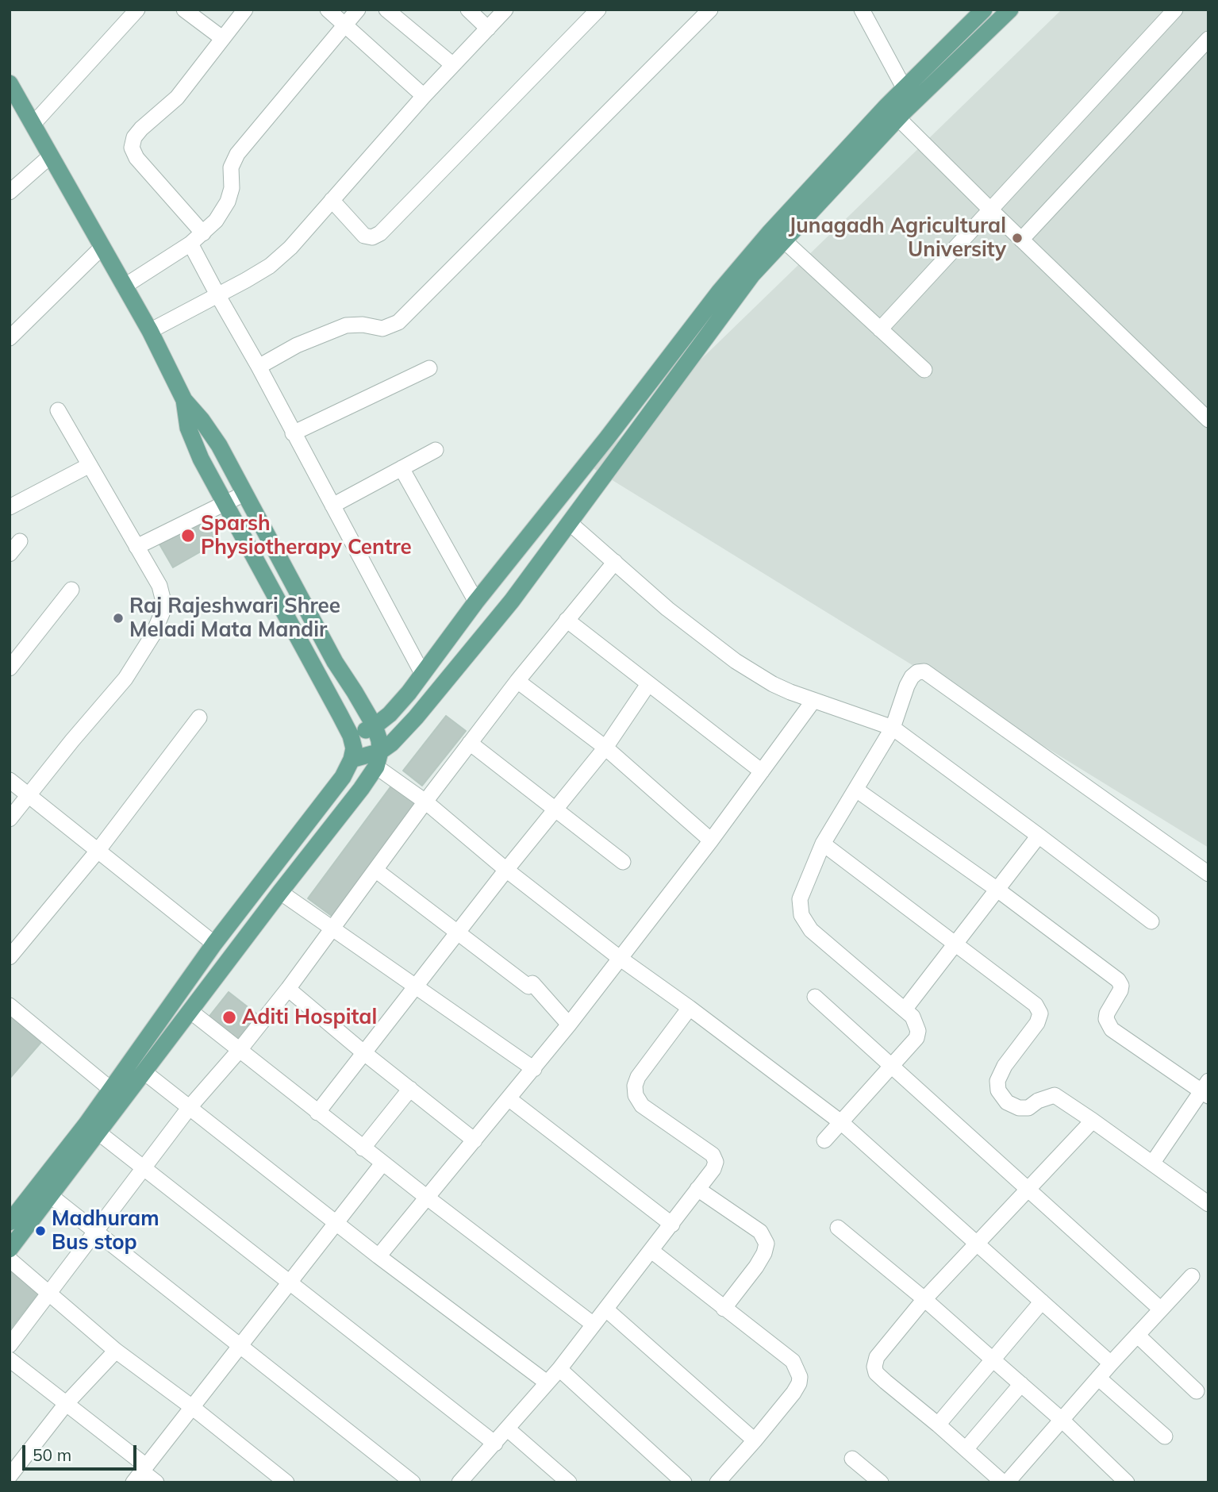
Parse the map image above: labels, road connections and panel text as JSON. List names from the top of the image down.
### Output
{
  "places": [
    "Junagadh Agricultural University",
    "Sparsh Physiotherapy Centre",
    "Raj Rajeshwari Shree Meladi Mata Mandir",
    "Aditi Hospital",
    "Madhuram Bus stop"
  ],
  "scale_bar": "50 m"
}
